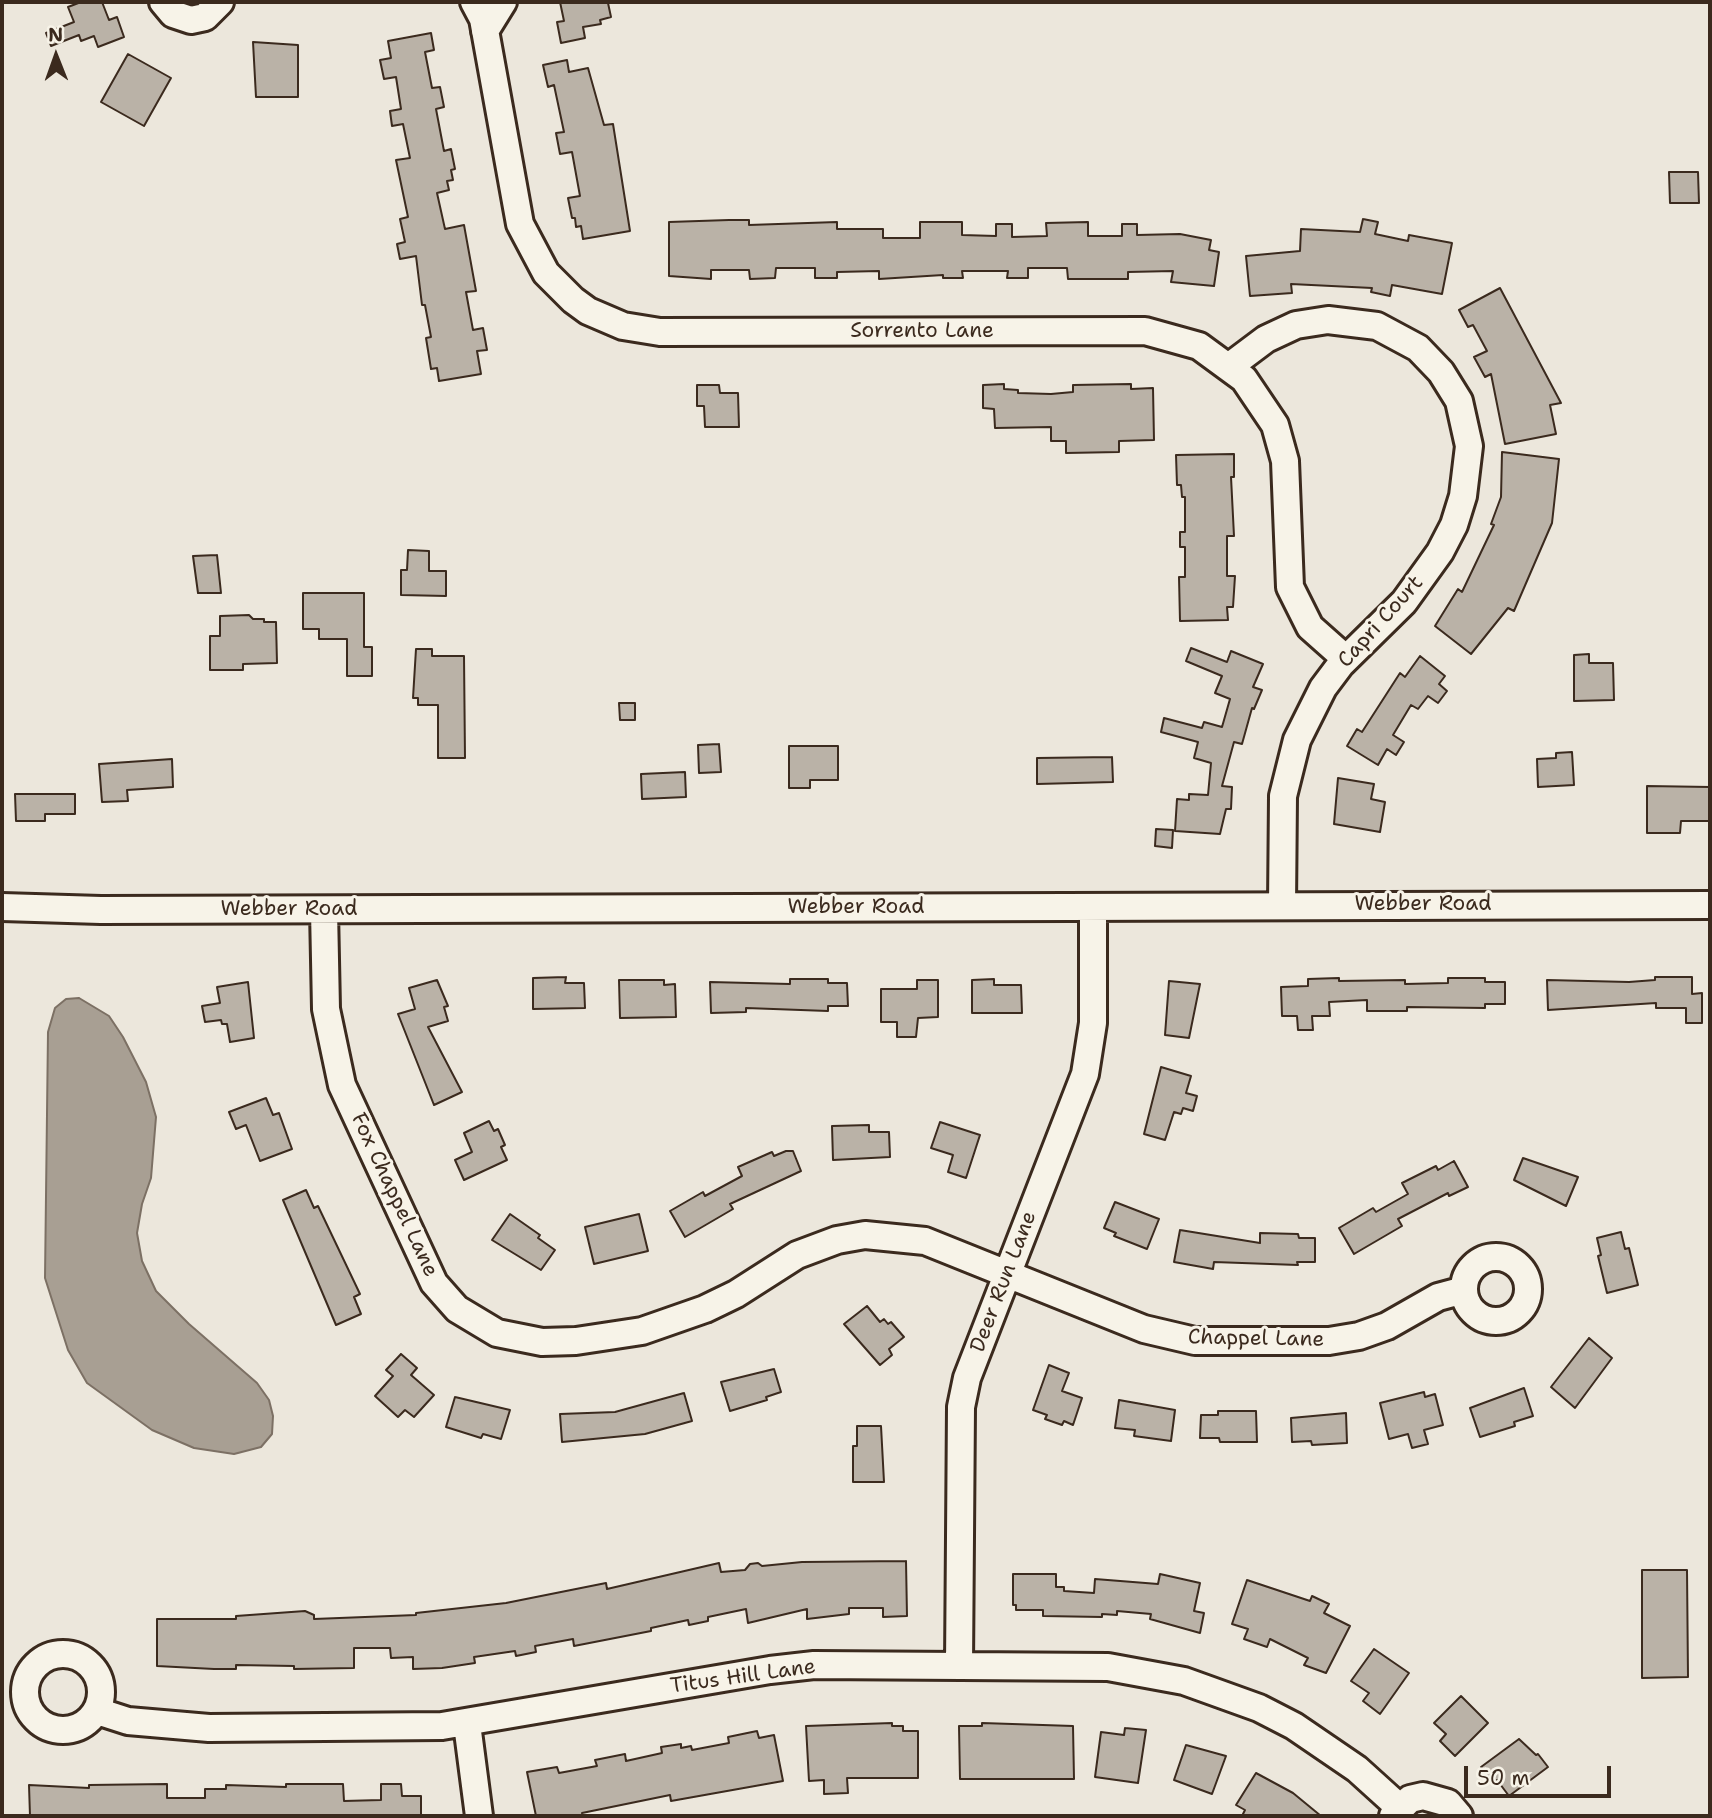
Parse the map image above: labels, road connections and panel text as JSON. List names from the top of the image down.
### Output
{
  "streets": {
    "street": [
      "Sorrento Lane",
      "Capri Court",
      "Webber Road",
      "Fox Chappel Lane",
      "Deer Run Lane",
      "Chappel Lane",
      "Titus Hill Lane"
    ]
  },
  "crossings": [
    ["Sorrento Lane", "Capri Court"],
    ["Capri Court", "Webber Road"],
    ["Webber Road", "Fox Chappel Lane"],
    ["Webber Road", "Deer Run Lane"],
    ["Fox Chappel Lane", "Deer Run Lane"],
    ["Fox Chappel Lane", "Chappel Lane"],
    ["Deer Run Lane", "Chappel Lane"],
    ["Deer Run Lane", "Titus Hill Lane"]
  ],
  "scale_bar": "50 m",
  "north": "top"
}
